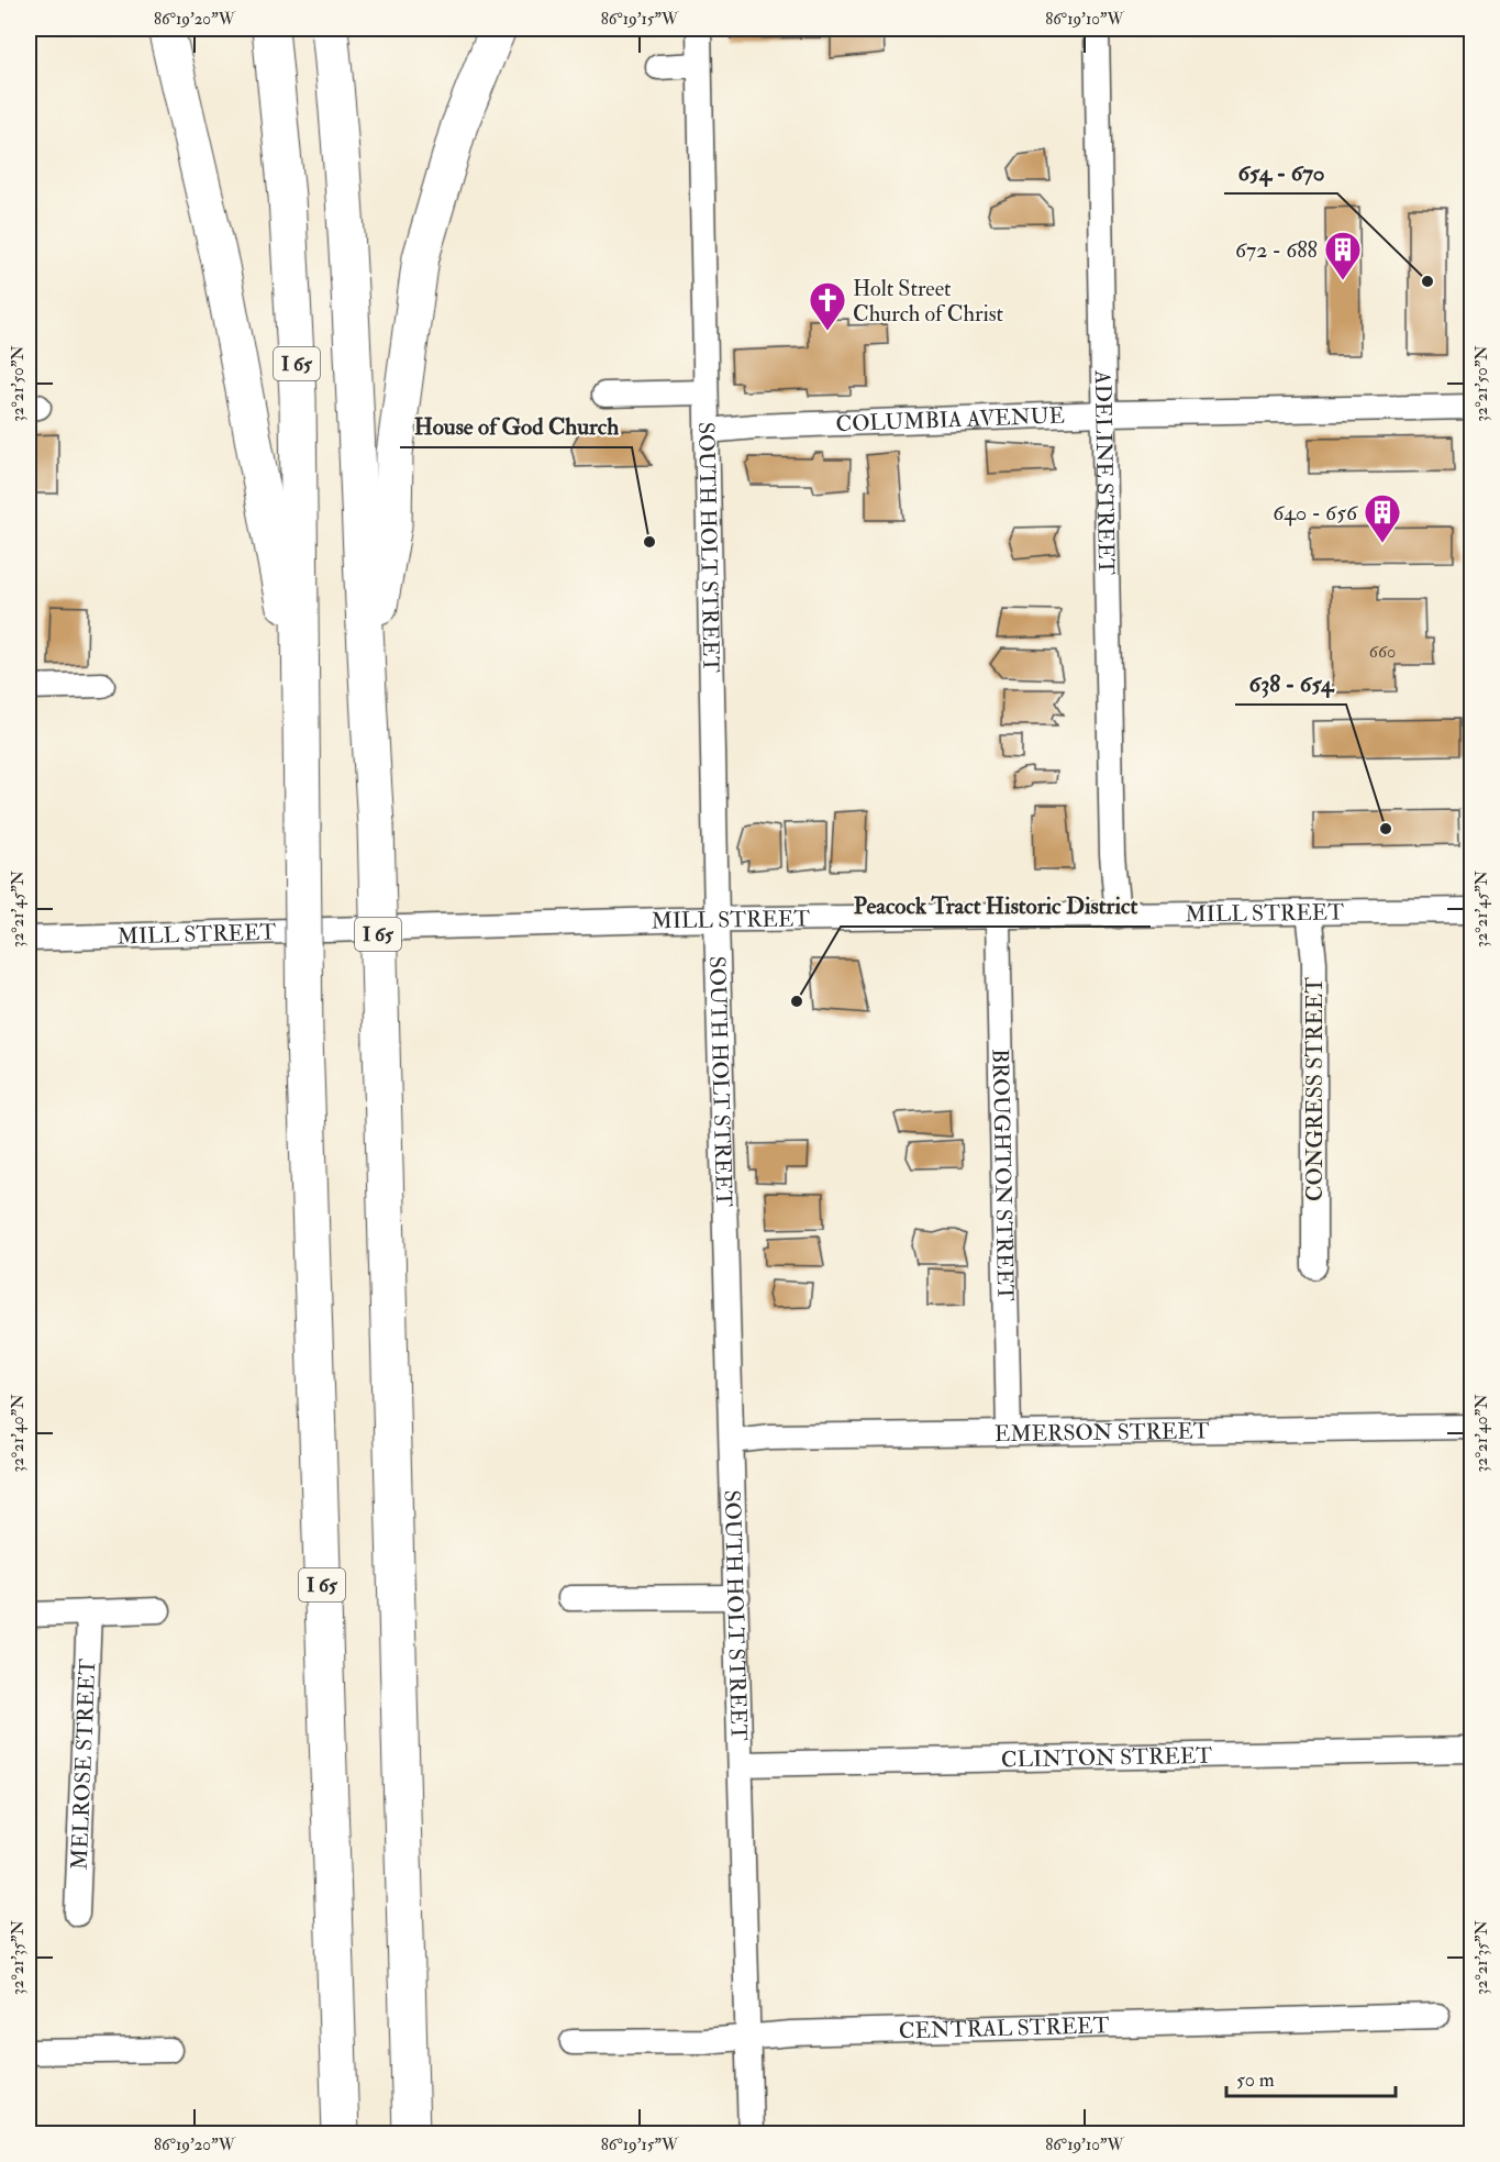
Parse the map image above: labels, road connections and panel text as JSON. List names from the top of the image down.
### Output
{
  "streets": {
    "highway": ["I 65"],
    "street": [
      "COLUMBIA AVENUE",
      "ADELINE STREET",
      "SOUTH HOLT STREET",
      "MILL STREET",
      "CONGRESS STREET",
      "BROUGHTON STREET",
      "EMERSON STREET",
      "CLINTON STREET",
      "MELROSE STREET",
      "CENTRAL STREET"
    ]
  },
  "crossings": [
    ["COLUMBIA AVENUE", "ADELINE STREET"],
    ["COLUMBIA AVENUE", "SOUTH HOLT STREET"],
    ["ADELINE STREET", "MILL STREET"],
    ["SOUTH HOLT STREET", "MILL STREET"],
    ["SOUTH HOLT STREET", "EMERSON STREET"],
    ["SOUTH HOLT STREET", "CLINTON STREET"],
    ["SOUTH HOLT STREET", "CENTRAL STREET"],
    ["MILL STREET", "CONGRESS STREET"],
    ["MILL STREET", "BROUGHTON STREET"],
    ["BROUGHTON STREET", "EMERSON STREET"]
  ],
  "places": {
    "other": [
      "654 - 670",
      "House of God Church",
      "638 - 654",
      "Peacock Tract Historic District"
    ],
    "building": ["672 - 688", "640 - 656"],
    "church": ["Holt Street Church of Christ"]
  },
  "house_numbers": ["660"],
  "scale_bar": "50 m",
  "coordinates": [
    "86°19'20\"W",
    "86°19'15\"W",
    "86°19'10\"W",
    "32°21'50\"N",
    "32°21'45\"N",
    "32°21'40\"N",
    "32°21'35\"N"
  ]
}
